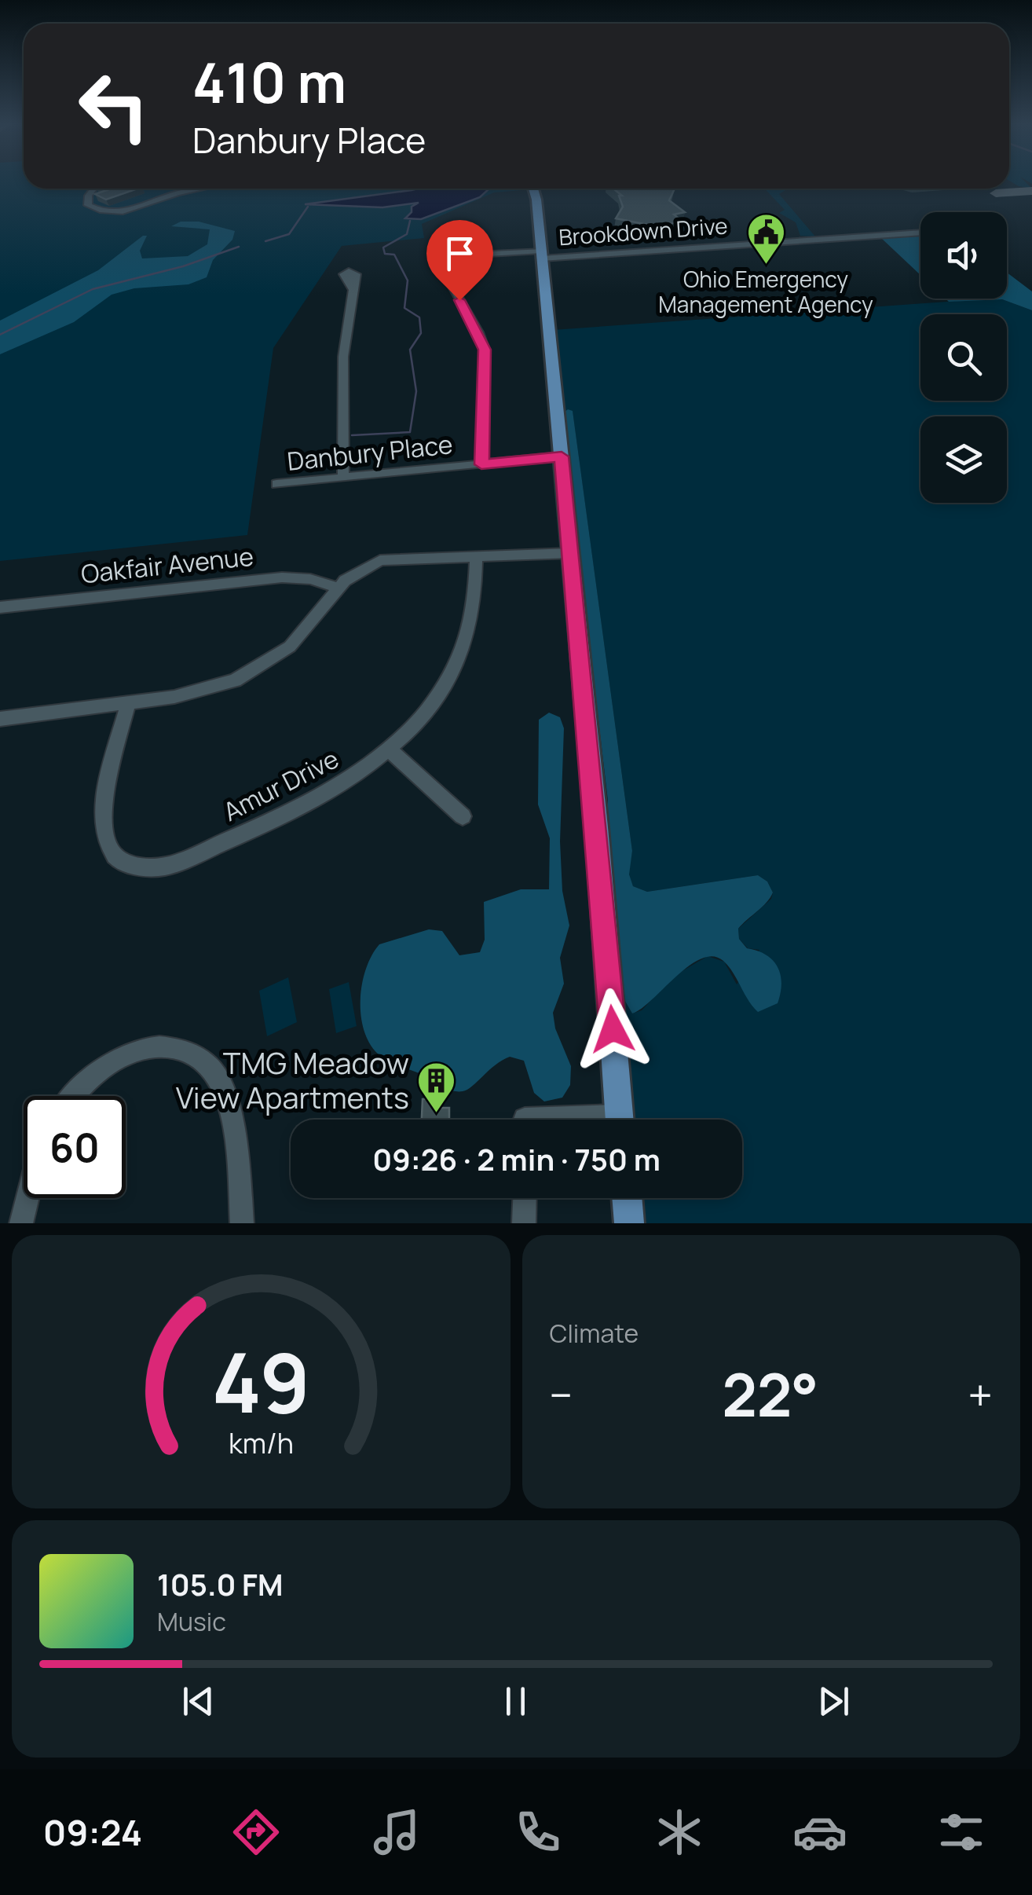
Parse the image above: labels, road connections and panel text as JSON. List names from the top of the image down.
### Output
{
  "streets": {
    "street": [
      "Brookdown Drive",
      "Danbury Place",
      "Oakfair Avenue",
      "Amur Drive"
    ]
  },
  "crossings": [
    ["Brookdown Drive", "Danbury Place"]
  ],
  "places": {
    "public building": ["Ohio Emergency Management Agency"],
    "building": ["TMG Meadow View Apartments"]
  },
  "page": {
    "turn": ["410 m", "Danbury Place"],
    "limit": "60",
    "trip": "09:26 · 2 min · 750 m",
    "tile": "Climate",
    "heat": ["−", "22°", "+"],
    "song": ["105.0 FM", "Music"],
    "tabs": "09:24",
    "gauge": ["49", "km/h"]
  }
}
